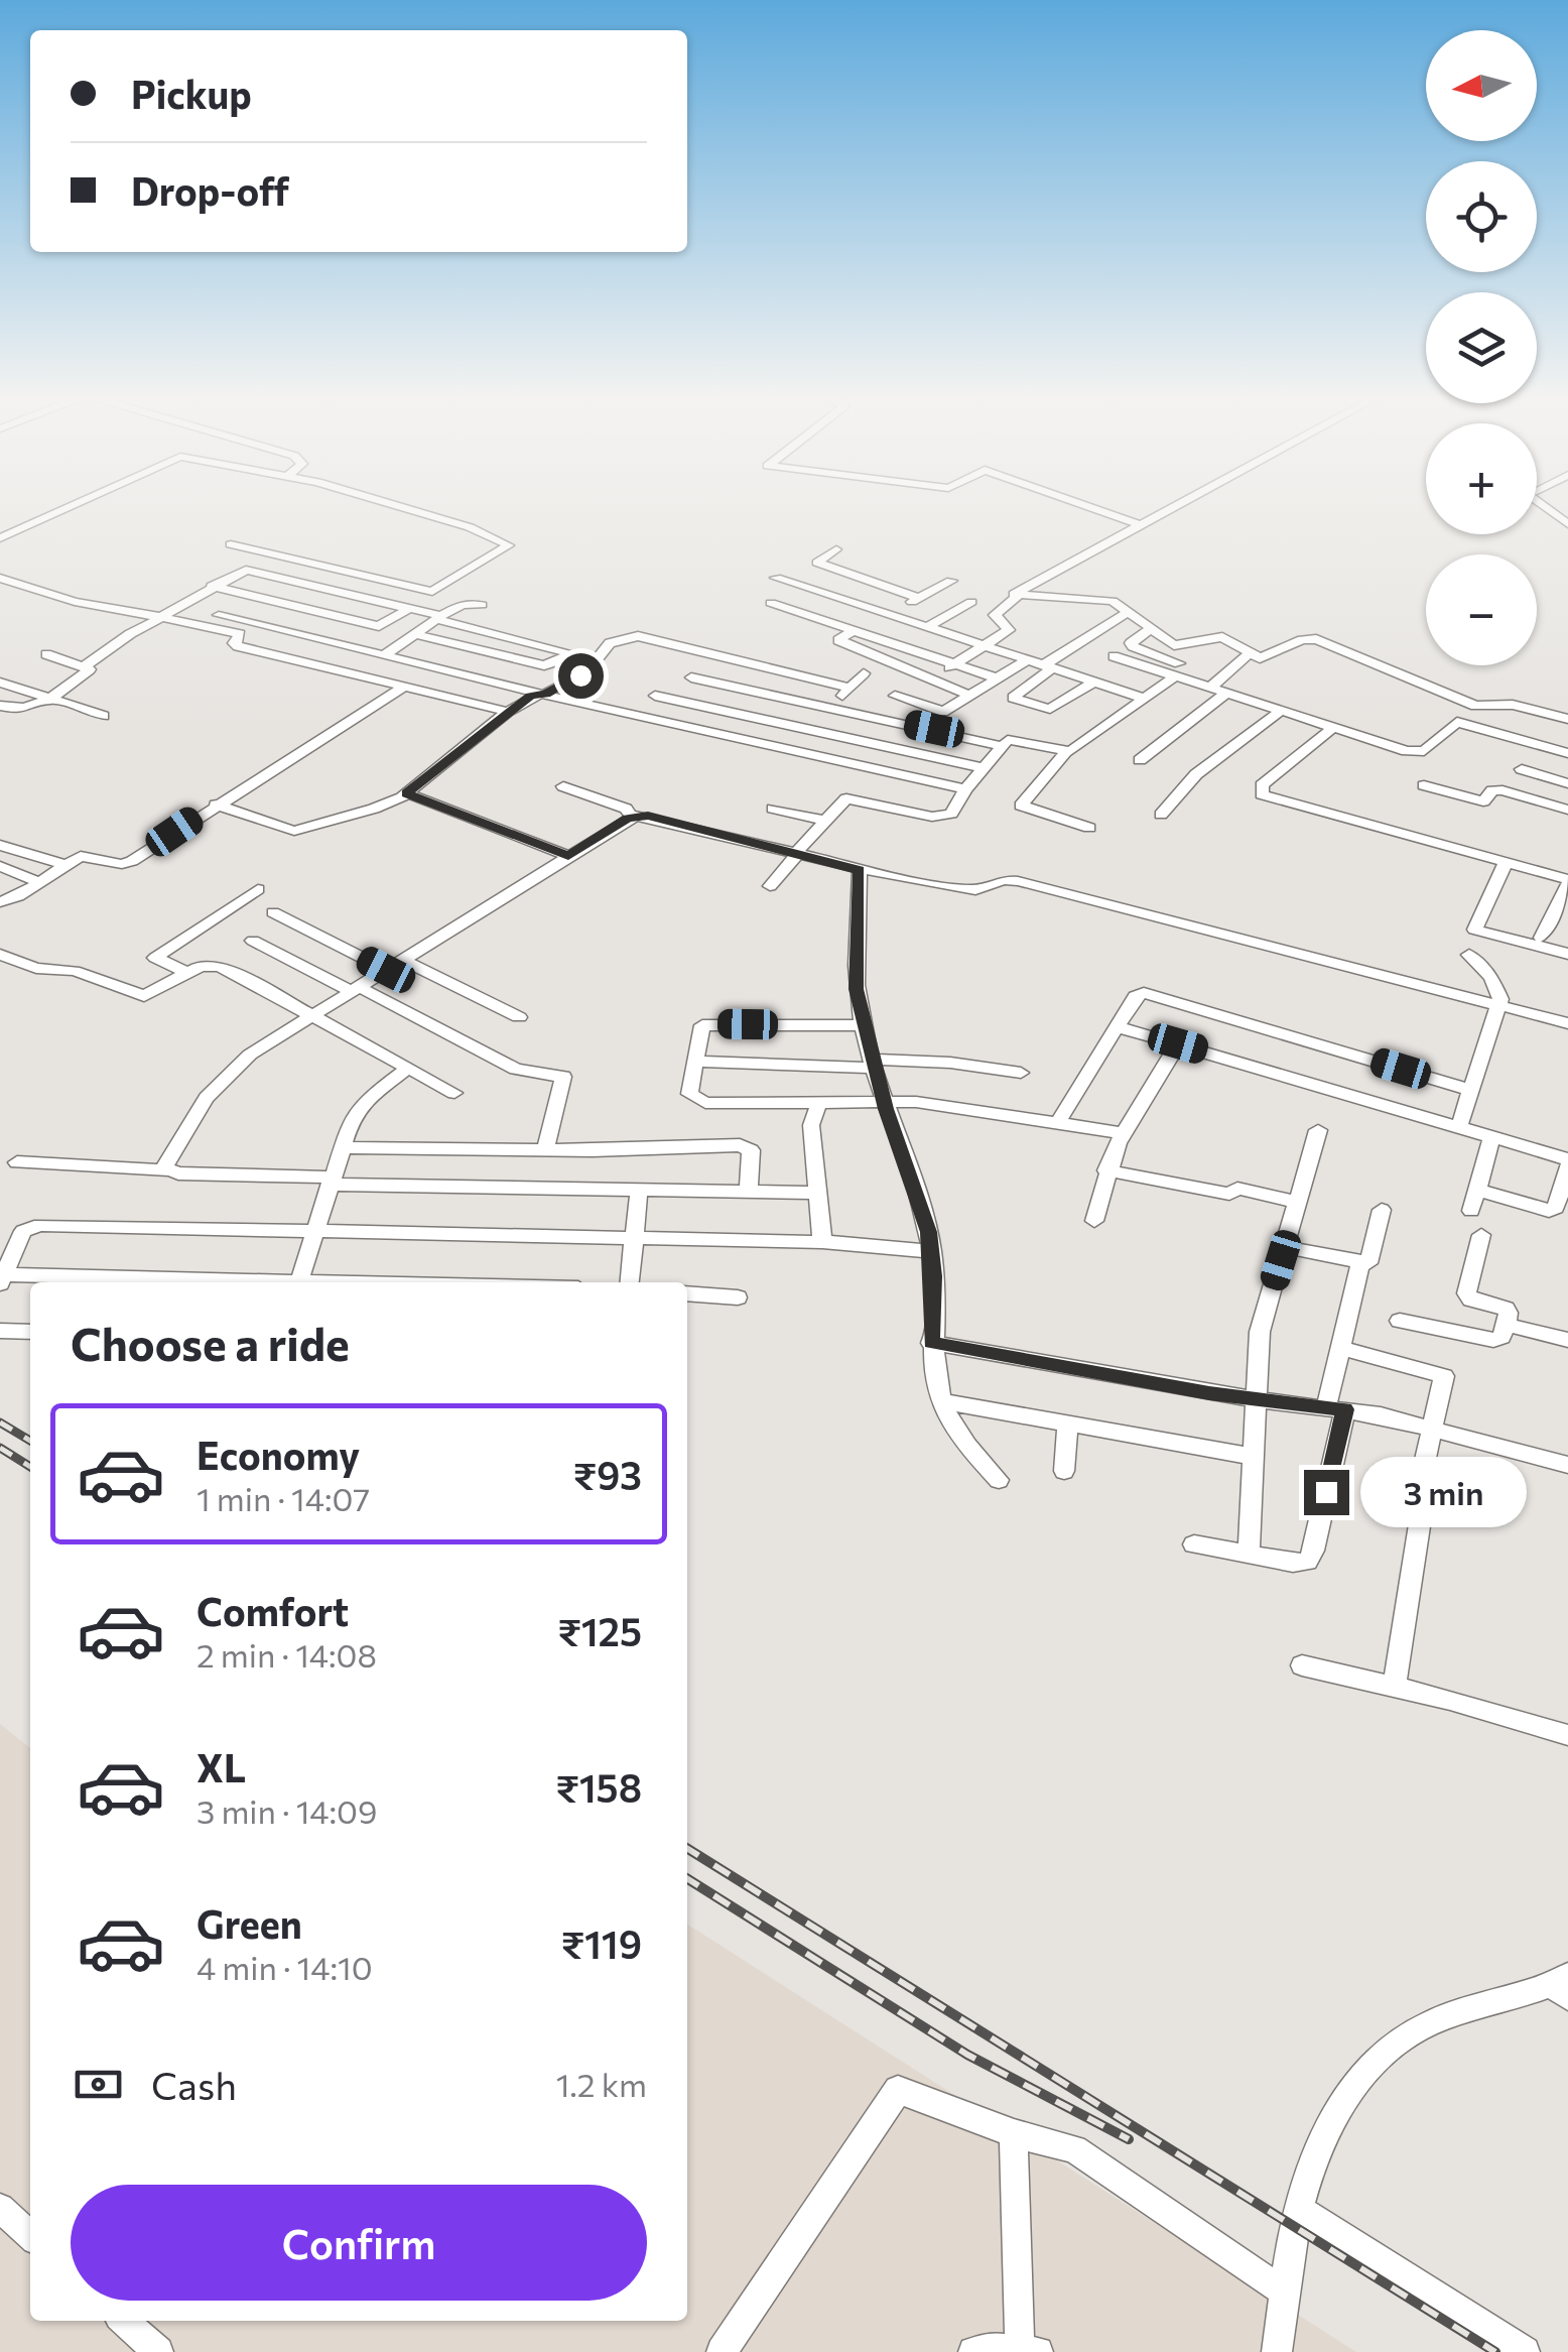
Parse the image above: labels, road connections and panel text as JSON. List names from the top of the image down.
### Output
{
  "north": "left",
  "page": {
    "map_buttons": ["+", "−"],
    "banner": ["Pickup", "Drop-off"],
    "heading": "Choose a ride",
    "list": [
      {
        "name": "Economy",
        "note": "1 min · 14:07",
        "value": "₹93"
      },
      {
        "name": "Comfort",
        "note": "2 min · 14:08",
        "value": "₹125"
      },
      {
        "name": "XL",
        "note": "3 min · 14:09",
        "value": "₹158"
      },
      {
        "name": "Green",
        "note": "4 min · 14:10",
        "value": "₹119"
      }
    ],
    "bubble": "3 min",
    "pay": ["Cash", "1.2 km"],
    "buttons": "Confirm"
  }
}
